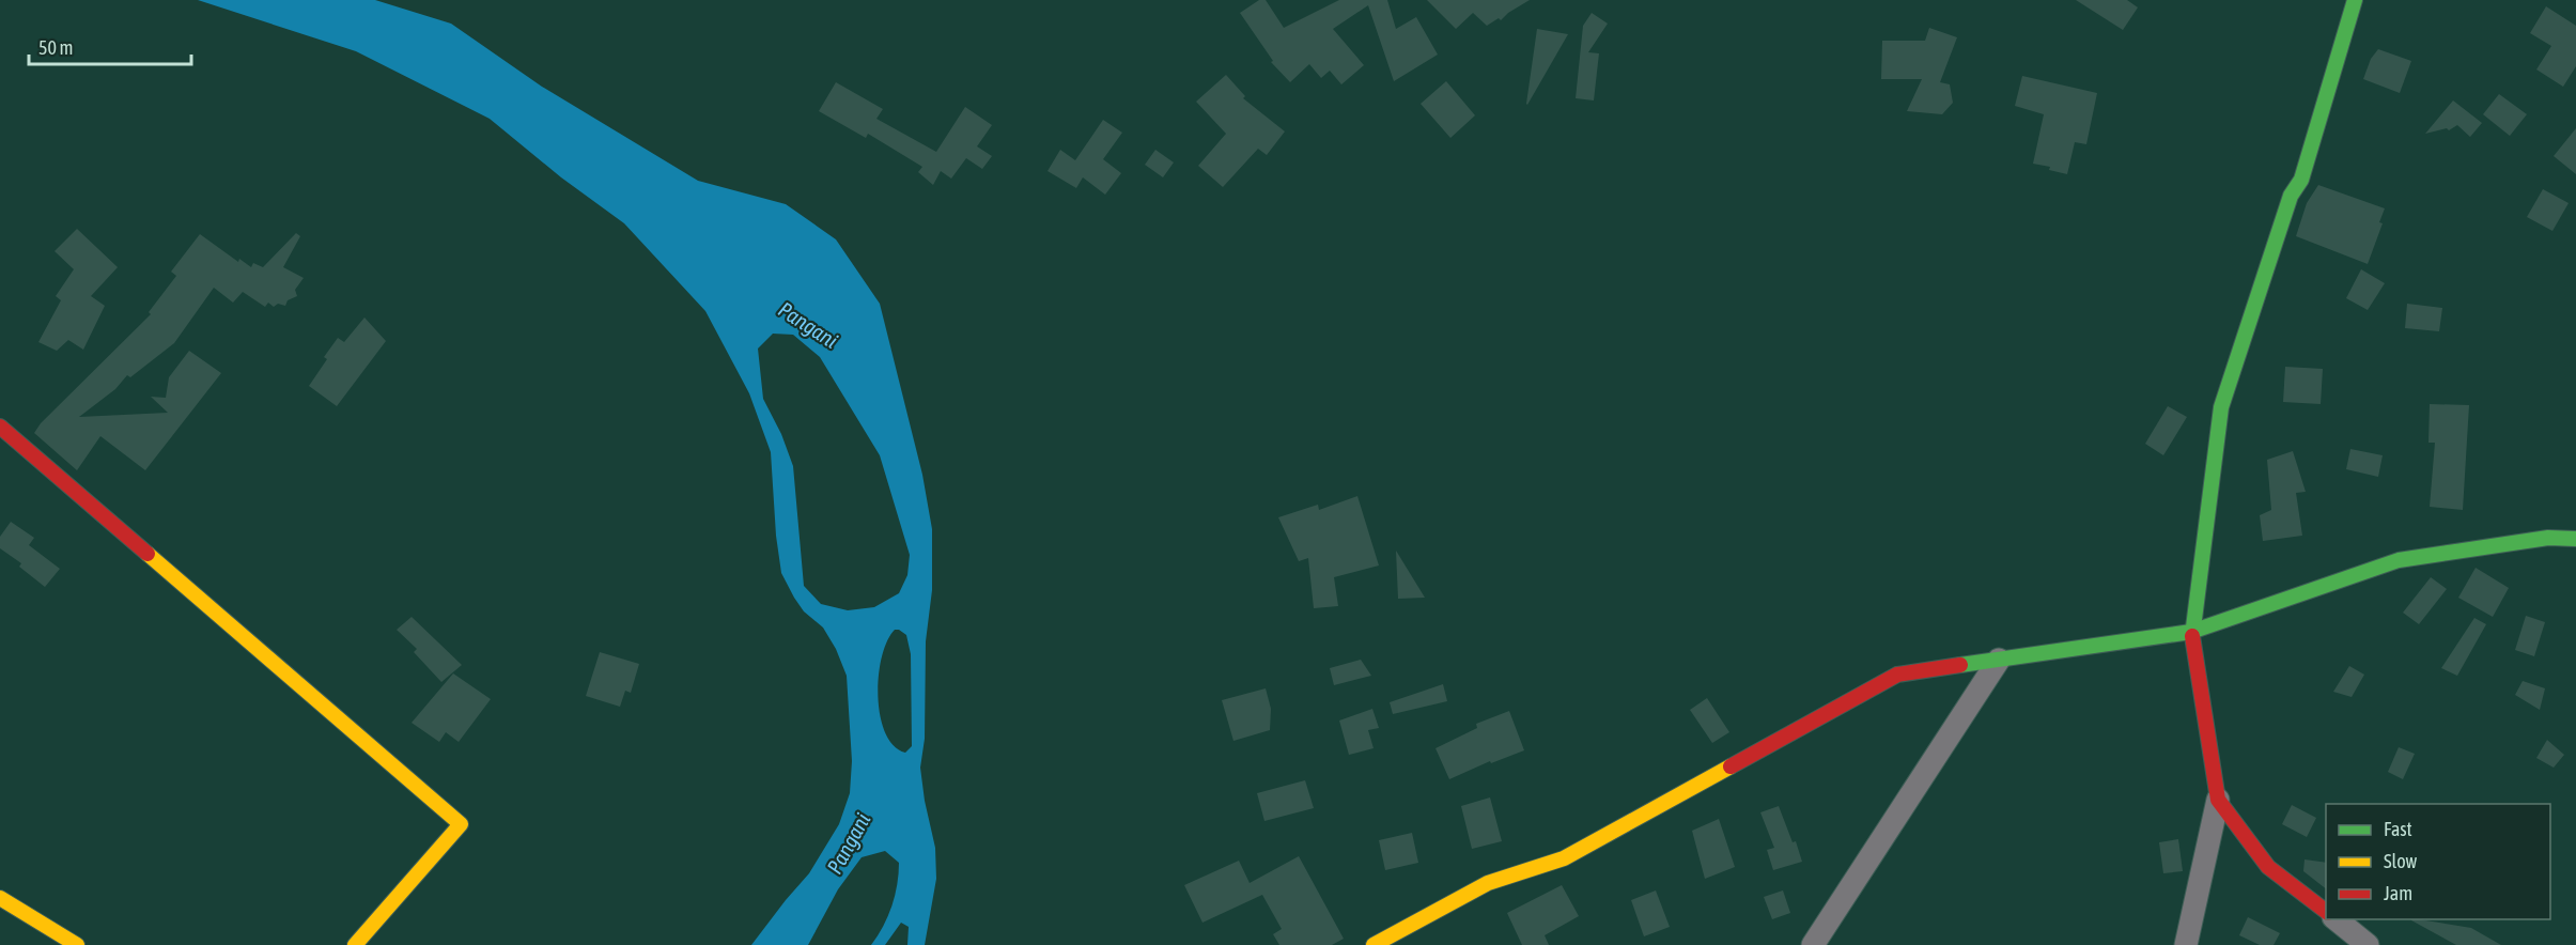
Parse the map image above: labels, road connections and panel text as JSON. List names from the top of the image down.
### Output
{
  "water": ["Pangani"],
  "legend": ["Fast", "Slow", "Jam"],
  "scale_bar": "50 m"
}
